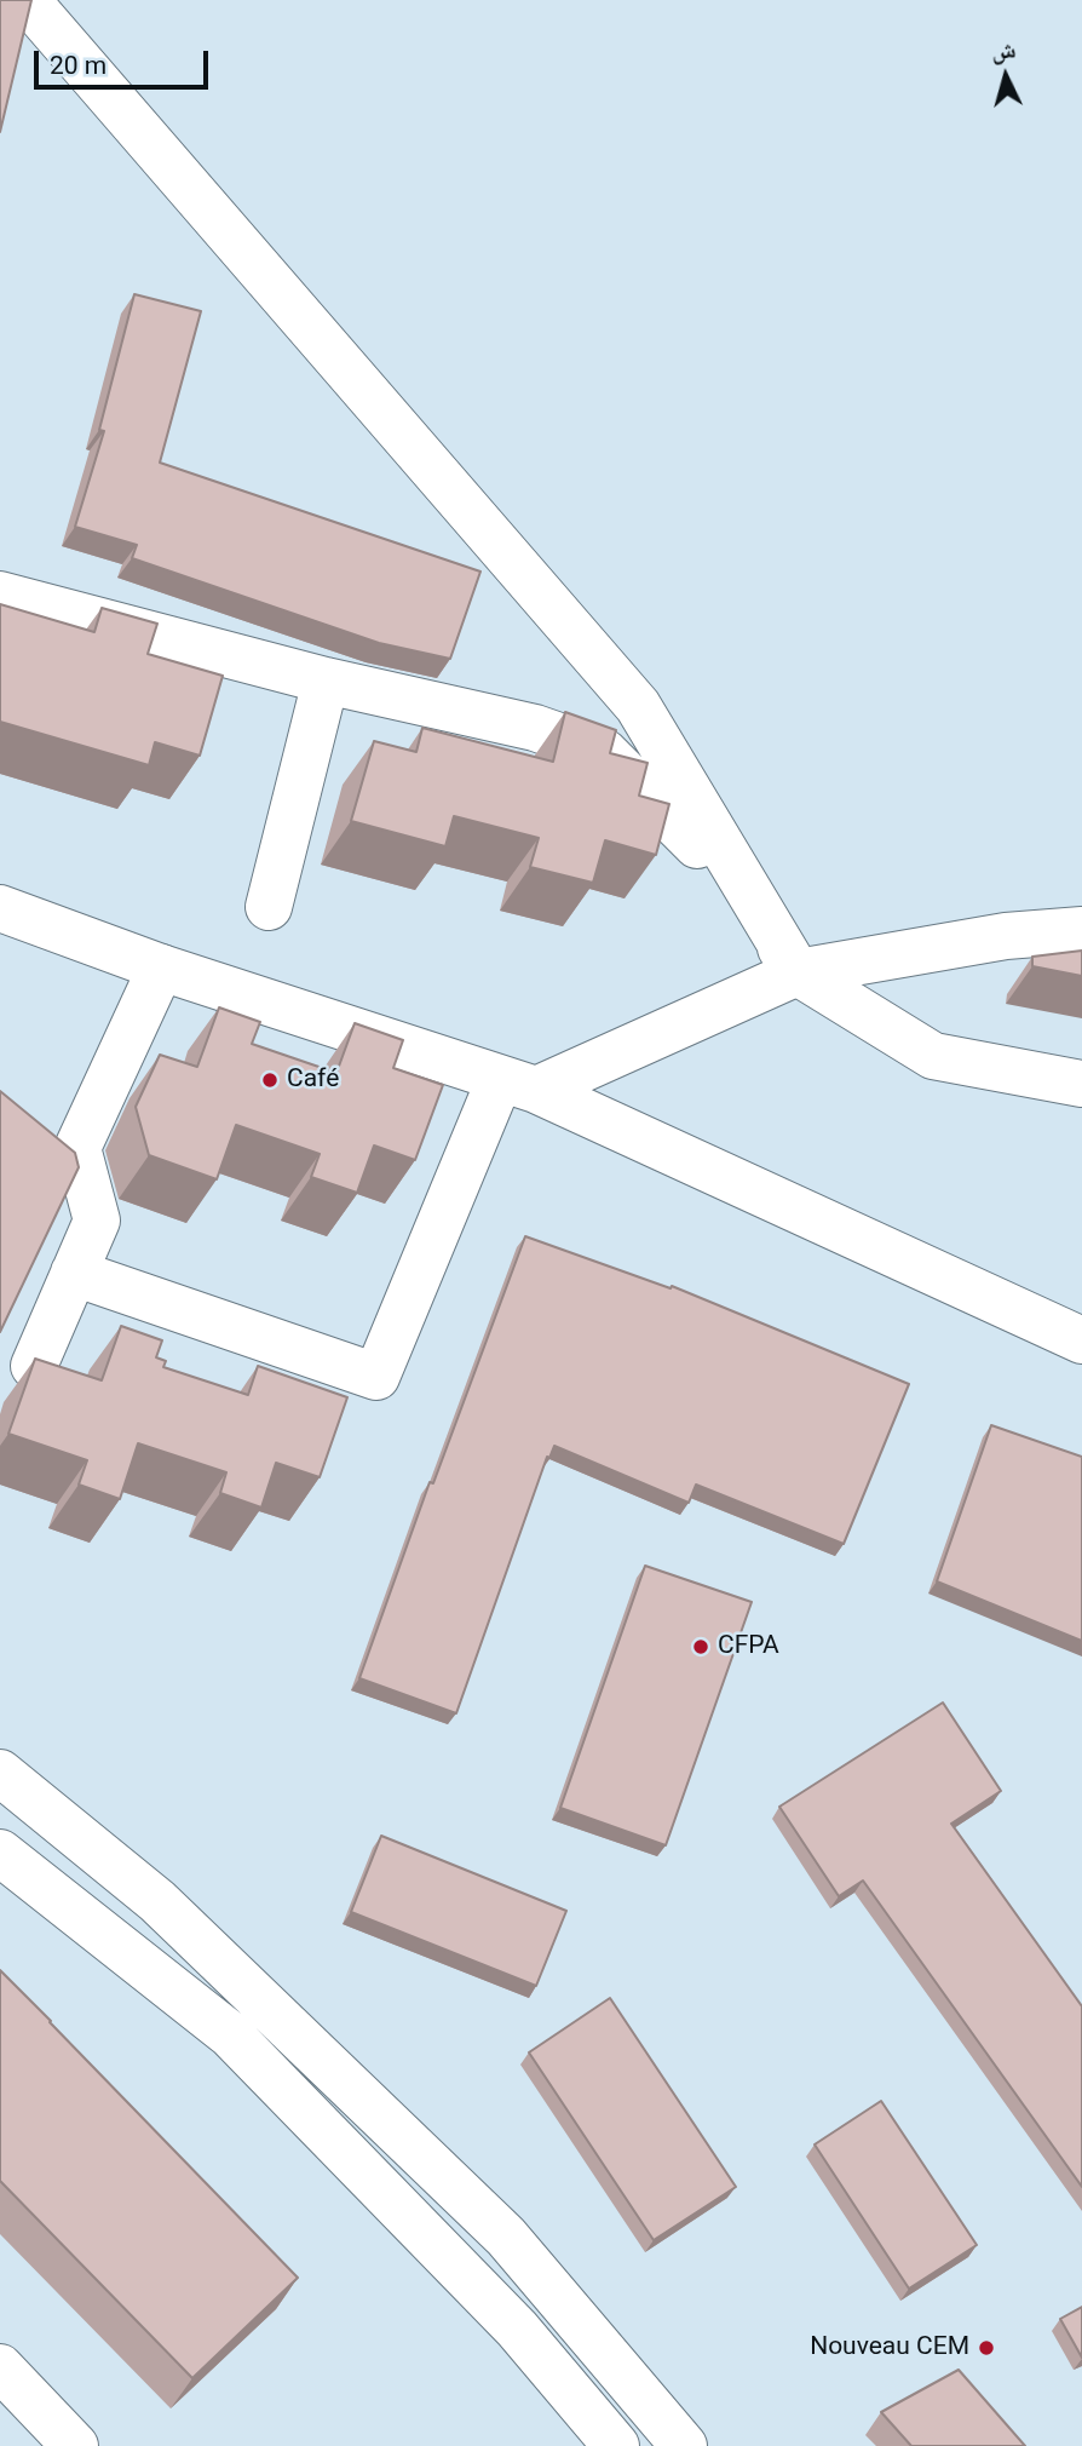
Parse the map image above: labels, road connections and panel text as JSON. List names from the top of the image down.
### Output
{
  "places": ["Café", "CFPA", "Nouveau CEM"],
  "scale_bar": "20 m",
  "north": "top"
}
